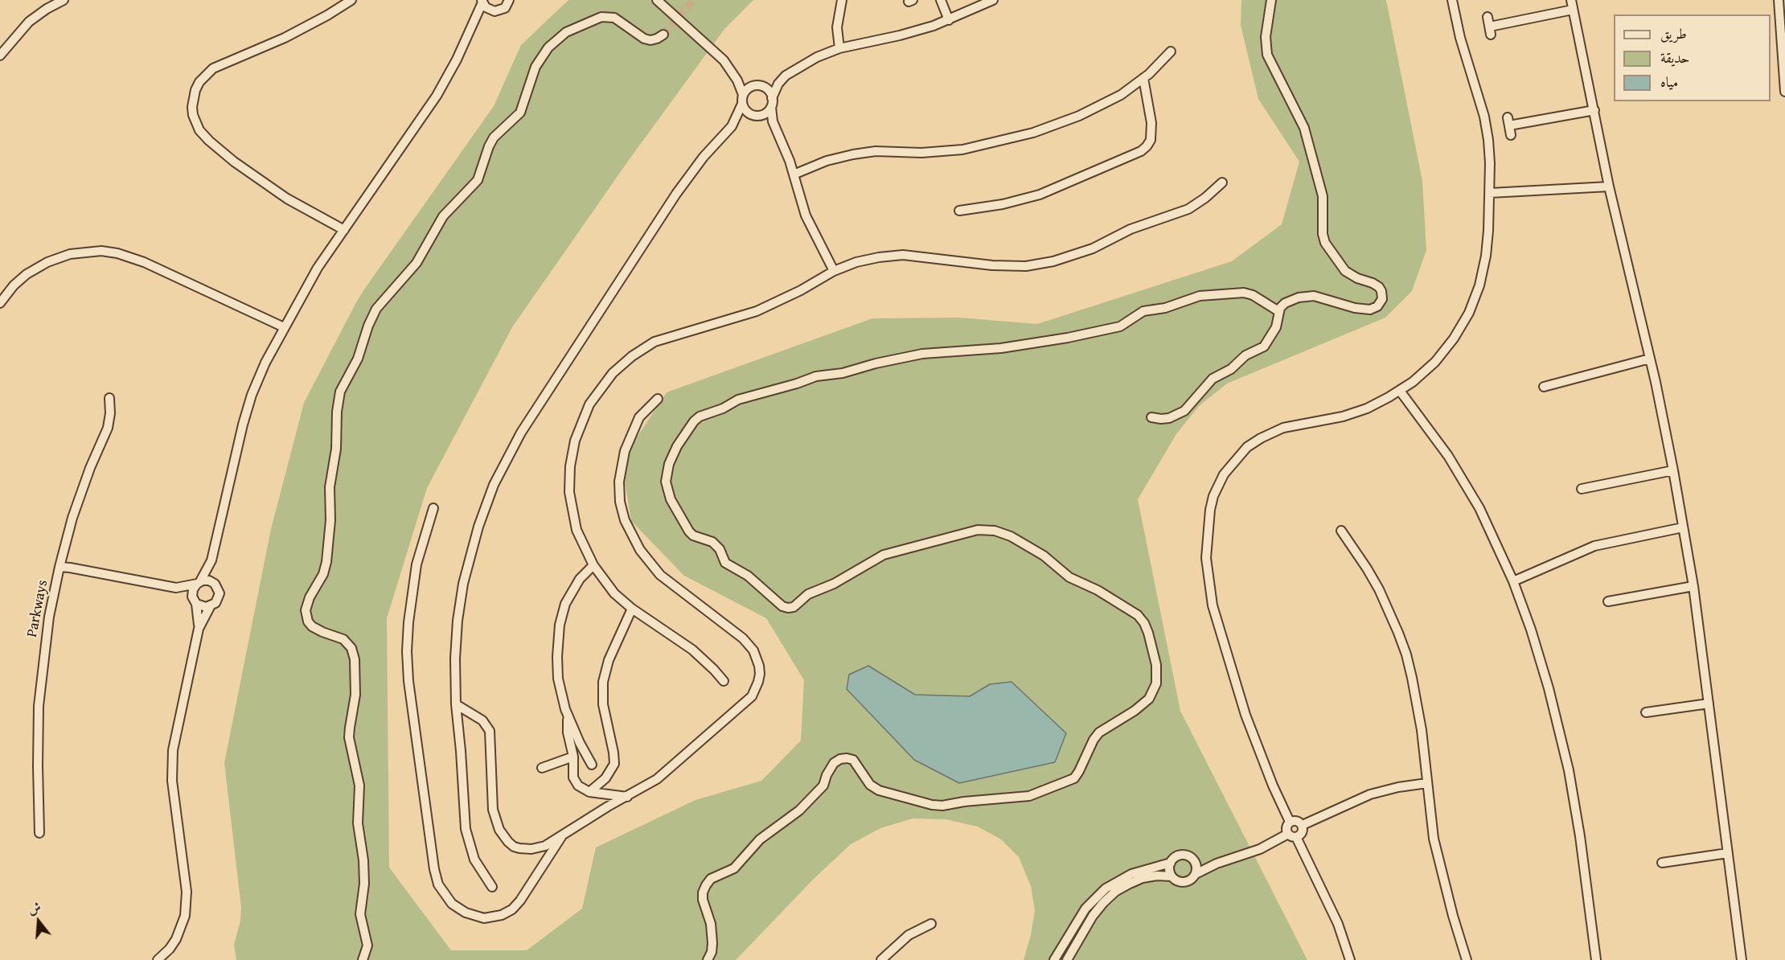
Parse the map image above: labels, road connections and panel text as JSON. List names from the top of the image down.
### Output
{
  "streets": {
    "street": ["Parkways"]
  },
  "legend": ["طريق", "حديقة", "مياه"],
  "north": "top"
}
